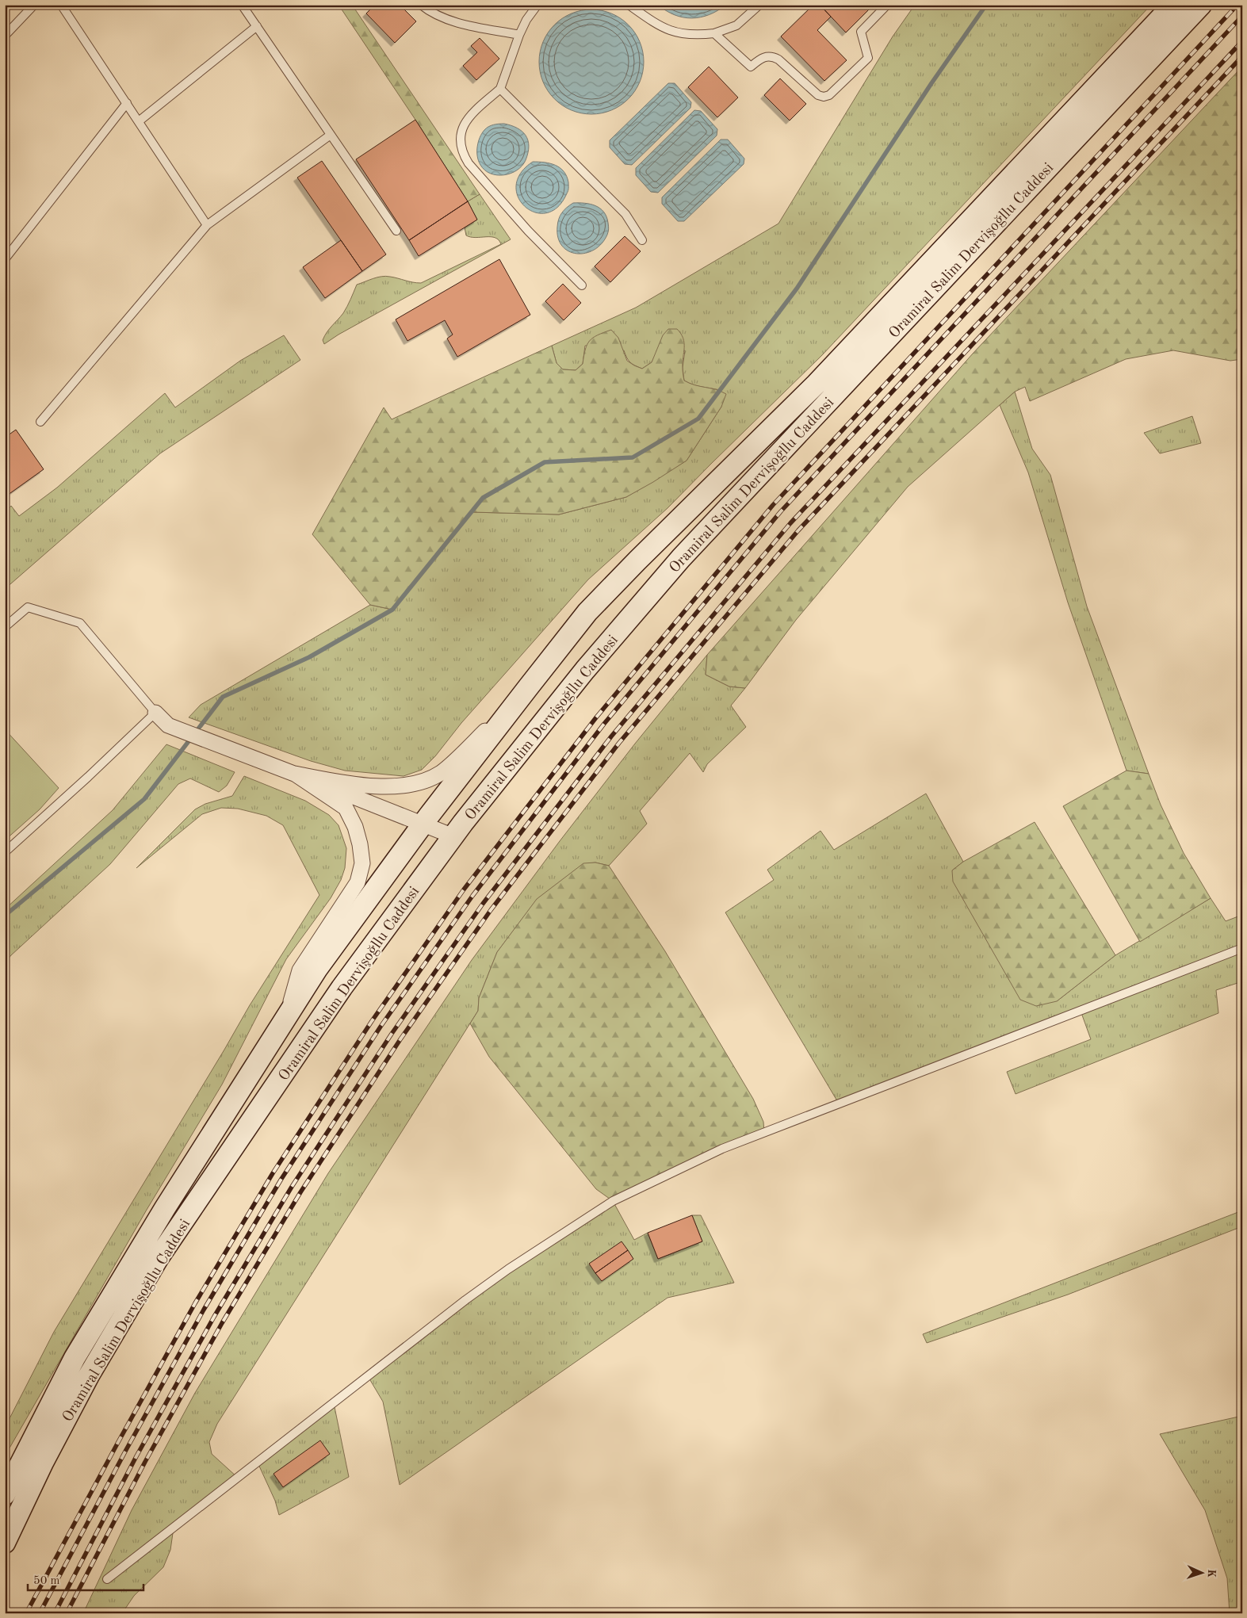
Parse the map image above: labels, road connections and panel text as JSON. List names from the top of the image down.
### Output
{
  "streets": {
    "main road": ["Oramiral Salim Dervişoğllu Caddesi"]
  },
  "scale_bar": "50 m",
  "north": "right"
}
